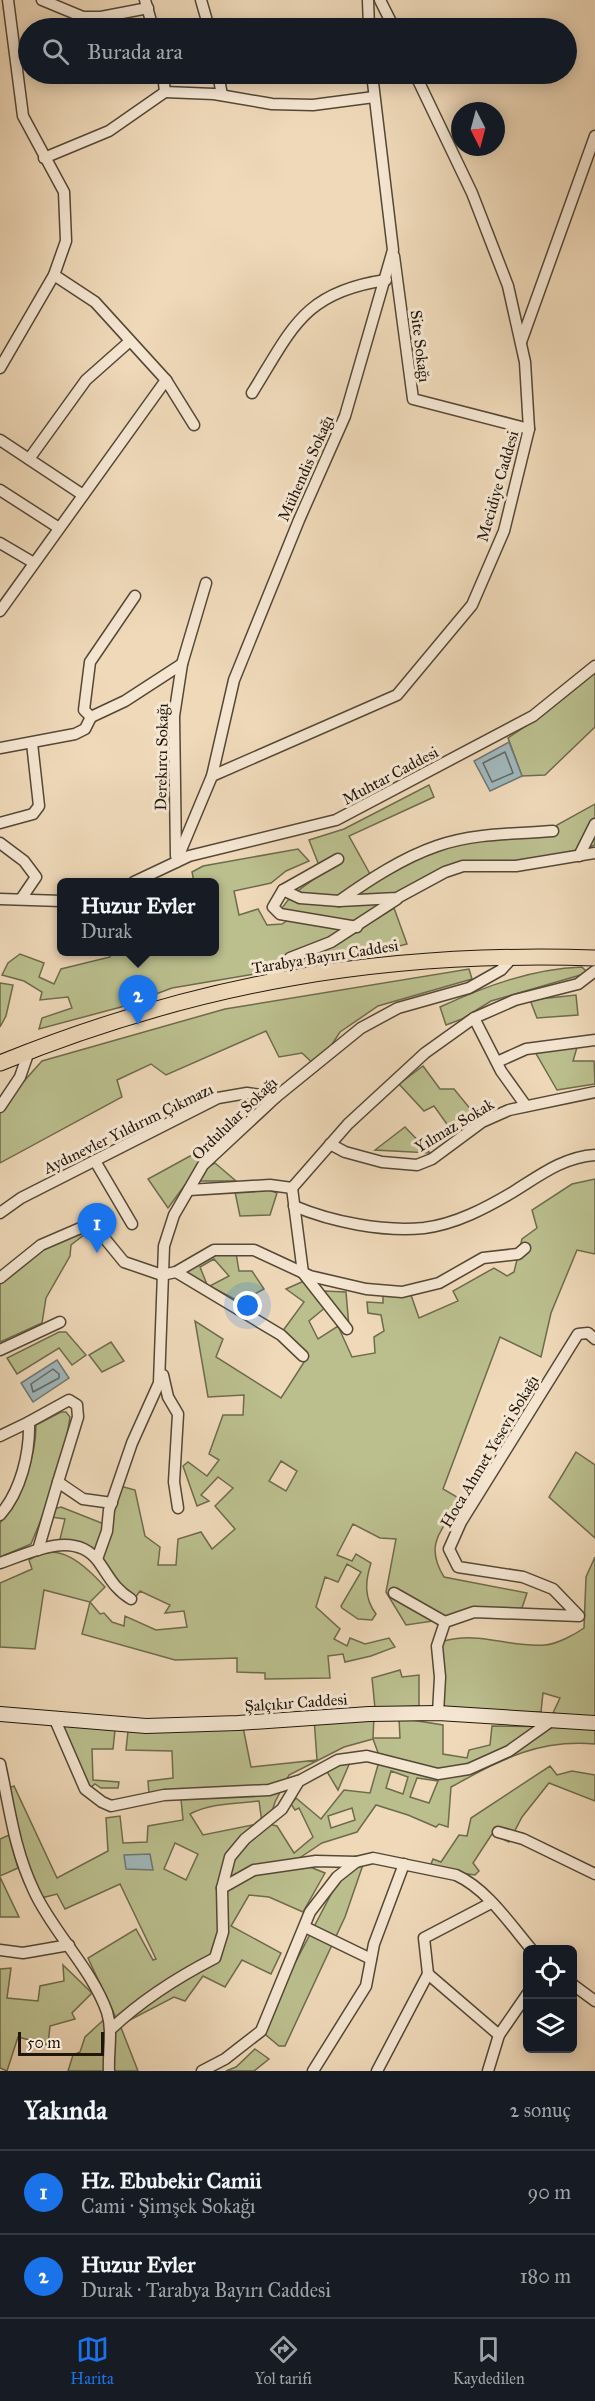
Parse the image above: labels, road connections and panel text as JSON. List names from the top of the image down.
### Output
{
  "streets": {
    "main road": ["Tarabya Bayırı Caddesi", "Şalçıkır Caddesi"],
    "street": [
      "Site Sokağı",
      "Mühendis Sokağı",
      "Mecidiye Caddesi",
      "Derekırcı Sokağı",
      "Muhtar Caddesi",
      "Ordulular Sokağı",
      "Yılmaz Sokak",
      "Aydınevler Yıldırım Çıkmazı",
      "Hoca Ahmet Yesevi Sokağı"
    ]
  },
  "crossings": [
    ["Site Sokağı", "Mühendis Sokağı"],
    ["Site Sokağı", "Mecidiye Caddesi"],
    ["Mühendis Sokağı", "Mecidiye Caddesi"],
    ["Mühendis Sokağı", "Derekırcı Sokağı"],
    ["Mühendis Sokağı", "Muhtar Caddesi"],
    ["Derekırcı Sokağı", "Muhtar Caddesi"],
    ["Tarabya Bayırı Caddesi", "Ordulular Sokağı"],
    ["Ordulular Sokağı", "Aydınevler Yıldırım Çıkmazı"]
  ],
  "scale_bar": "50 m",
  "north": "bottom",
  "page": {
    "search": "Burada ara",
    "popup": ["Huzur Evler", "Durak"],
    "pins": ["2", "1"],
    "scale": "50 m",
    "heading": ["Yakında", "2 sonuç"],
    "list": [
      {
        "mark": "1",
        "name": "Hz. Ebubekir Camii",
        "note": "Cami · Şimşek Sokağı",
        "value": "90 m"
      },
      {
        "mark": "2",
        "name": "Huzur Evler",
        "note": "Durak · Tarabya Bayırı Caddesi",
        "value": "180 m"
      }
    ],
    "nav": ["Harita", "Yol tarifi", "Kaydedilen"]
  }
}
